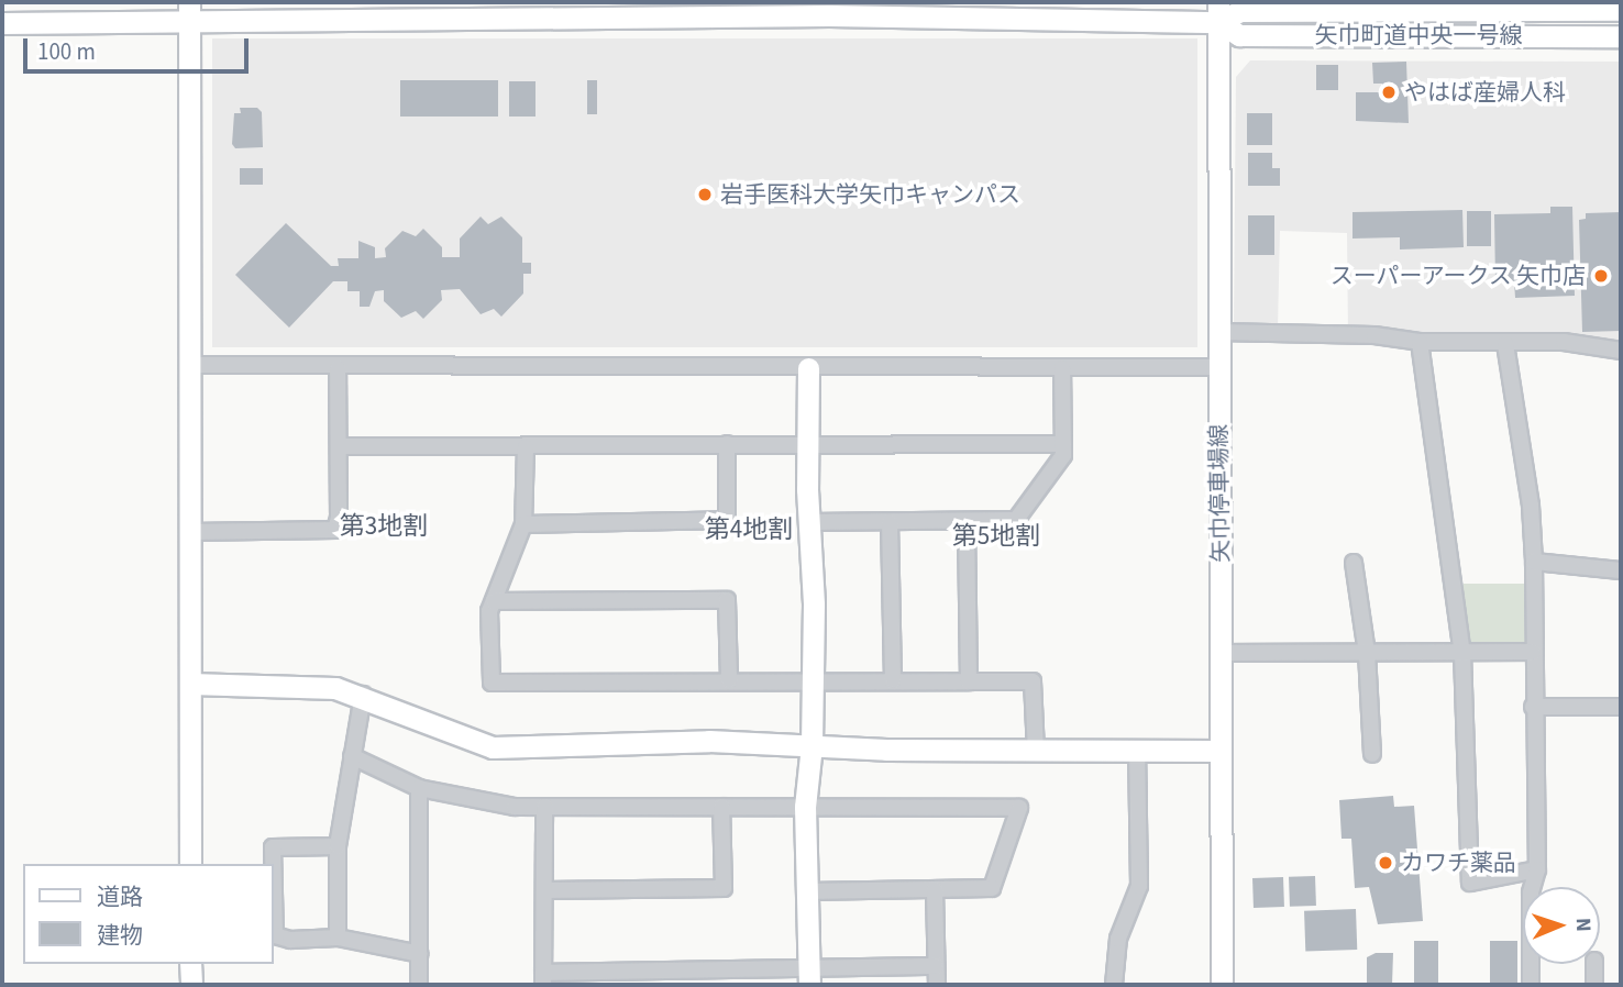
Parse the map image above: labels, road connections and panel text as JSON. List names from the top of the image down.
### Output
{
  "streets": {
    "street": ["矢巾町道中央一号線", "矢巾停車場線"]
  },
  "crossings": [
    ["矢巾町道中央一号線", "矢巾停車場線"]
  ],
  "districts": ["第3地割", "第4地割", "第5地割"],
  "places": [
    "やはば産婦人科",
    "岩手医科大学矢巾キャンパス",
    "スーパーアークス 矢巾店",
    "カワチ薬品"
  ],
  "legend": ["道路", "建物"],
  "scale_bar": "100 m",
  "north": "right"
}
